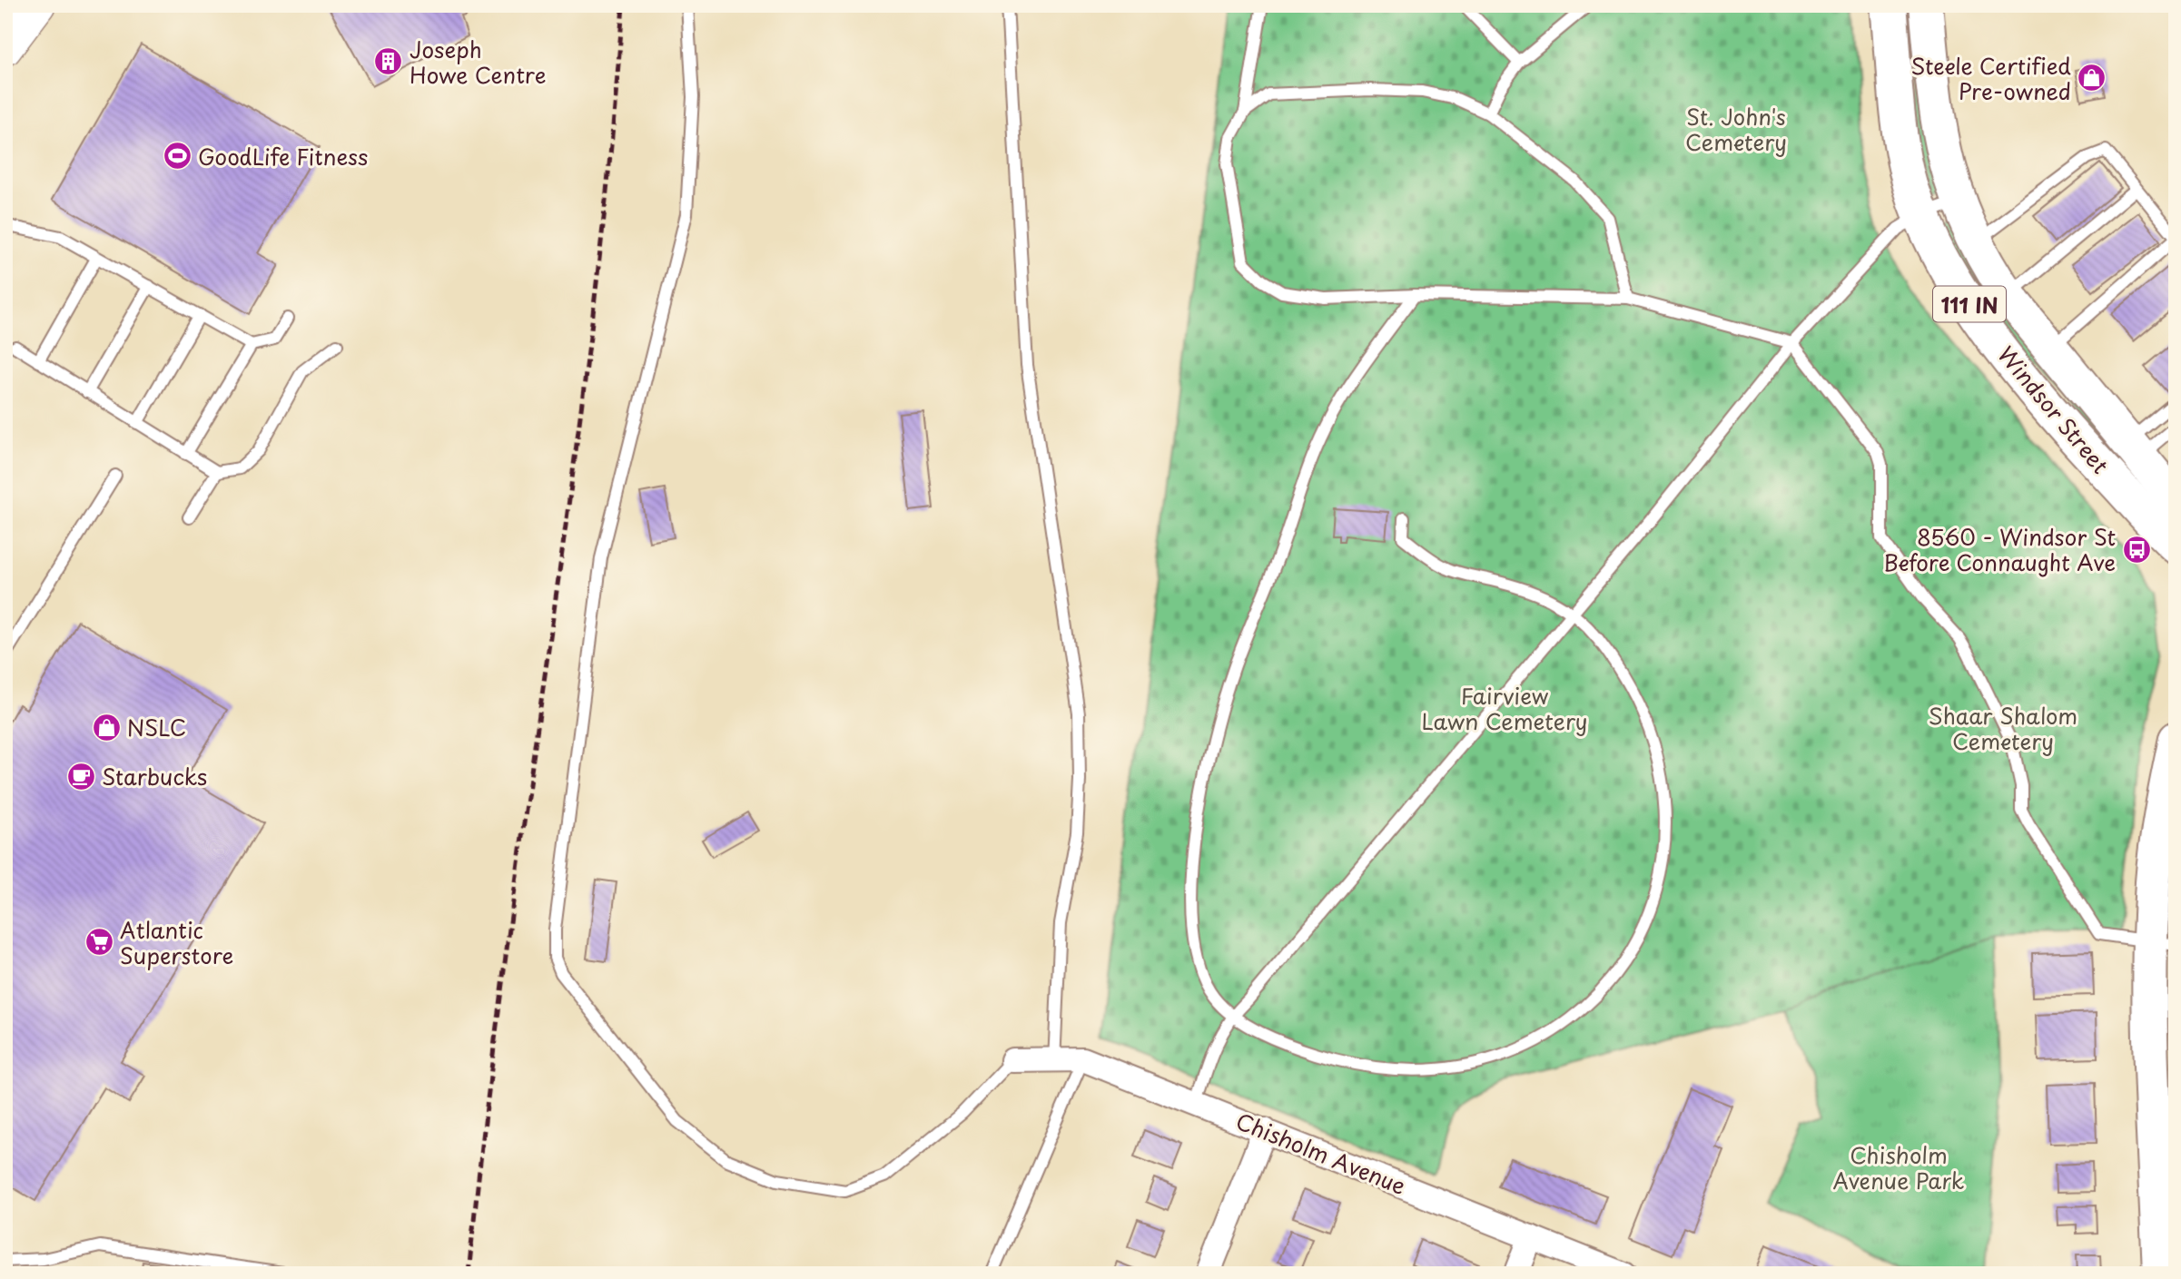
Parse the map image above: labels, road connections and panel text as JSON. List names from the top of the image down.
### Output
{
  "streets": {
    "main road": ["111 IN", "Windsor Street"],
    "street": ["Chisholm Avenue"]
  },
  "parks": [
    "St. John's Cemetery",
    "Fairview Lawn Cemetery",
    "Shaar Shalom Cemetery",
    "Chisholm Avenue Park"
  ],
  "places": {
    "building": ["Joseph Howe Centre"],
    "shop": ["Steele Certified Pre-owned", "NSLC"],
    "sports": ["GoodLife Fitness"],
    "bus stop": ["8560 - Windsor St Before Connaught Ave"],
    "cafe": ["Starbucks"],
    "supermarket": ["Atlantic Superstore"]
  }
}
